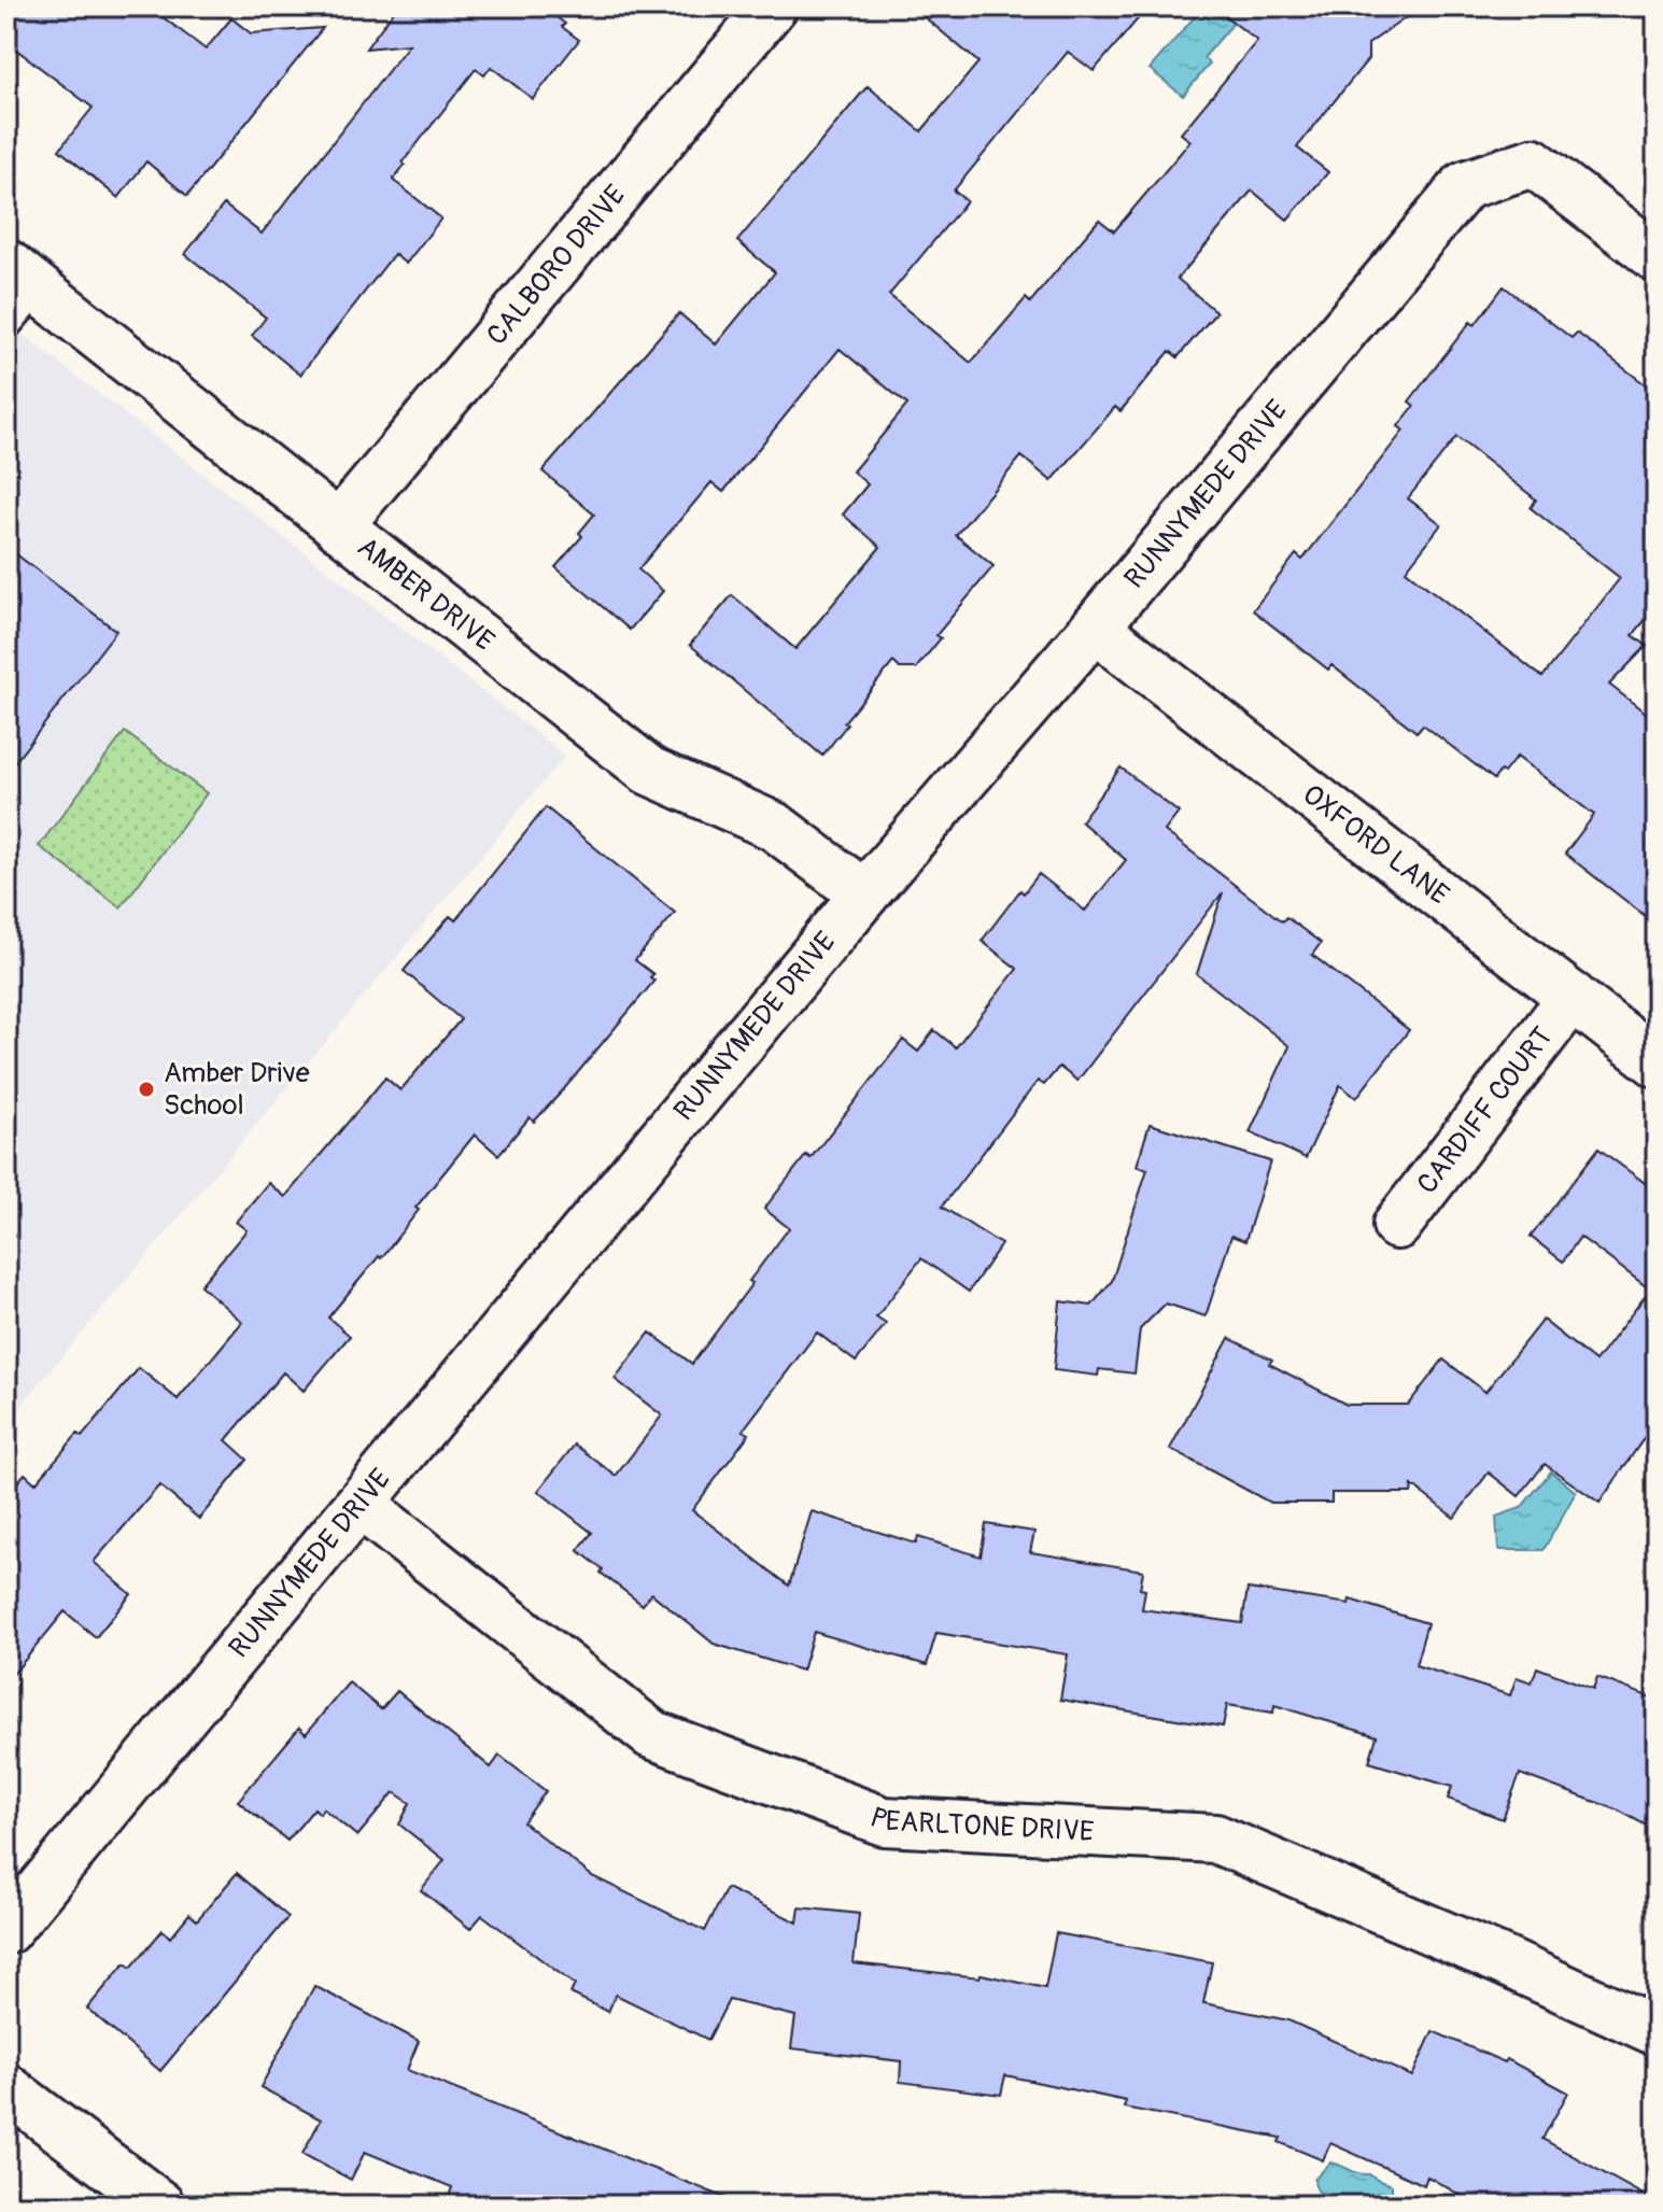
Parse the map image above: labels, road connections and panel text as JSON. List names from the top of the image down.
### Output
{
  "streets": {
    "street": [
      "CALBORO DRIVE",
      "RUNNYMEDE DRIVE",
      "AMBER DRIVE",
      "OXFORD LANE",
      "CARDIFF COURT",
      "PEARLTONE DRIVE"
    ]
  },
  "crossings": [
    ["CALBORO DRIVE", "AMBER DRIVE"],
    ["RUNNYMEDE DRIVE", "AMBER DRIVE"],
    ["RUNNYMEDE DRIVE", "OXFORD LANE"],
    ["RUNNYMEDE DRIVE", "PEARLTONE DRIVE"],
    ["OXFORD LANE", "CARDIFF COURT"]
  ],
  "places": ["Amber Drive School"]
}
